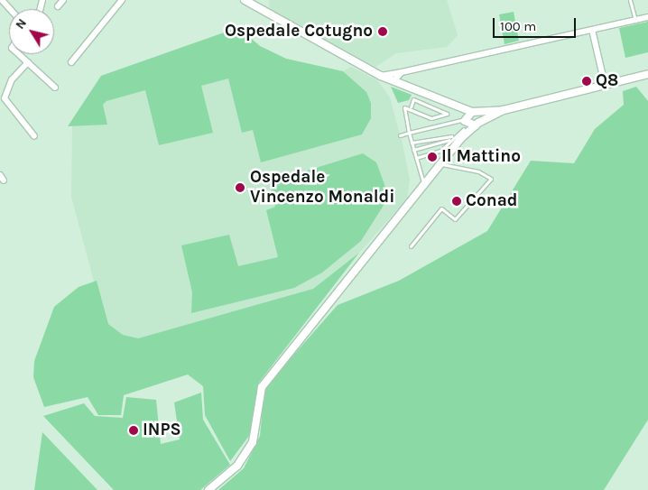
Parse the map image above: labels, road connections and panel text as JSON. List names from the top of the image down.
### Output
{
  "places": [
    "Ospedale Cotugno",
    "Q8",
    "Il Mattino",
    "Ospedale Vincenzo Monaldi",
    "Conad",
    "INPS"
  ],
  "scale_bar": "100 m",
  "north": "top left"
}
